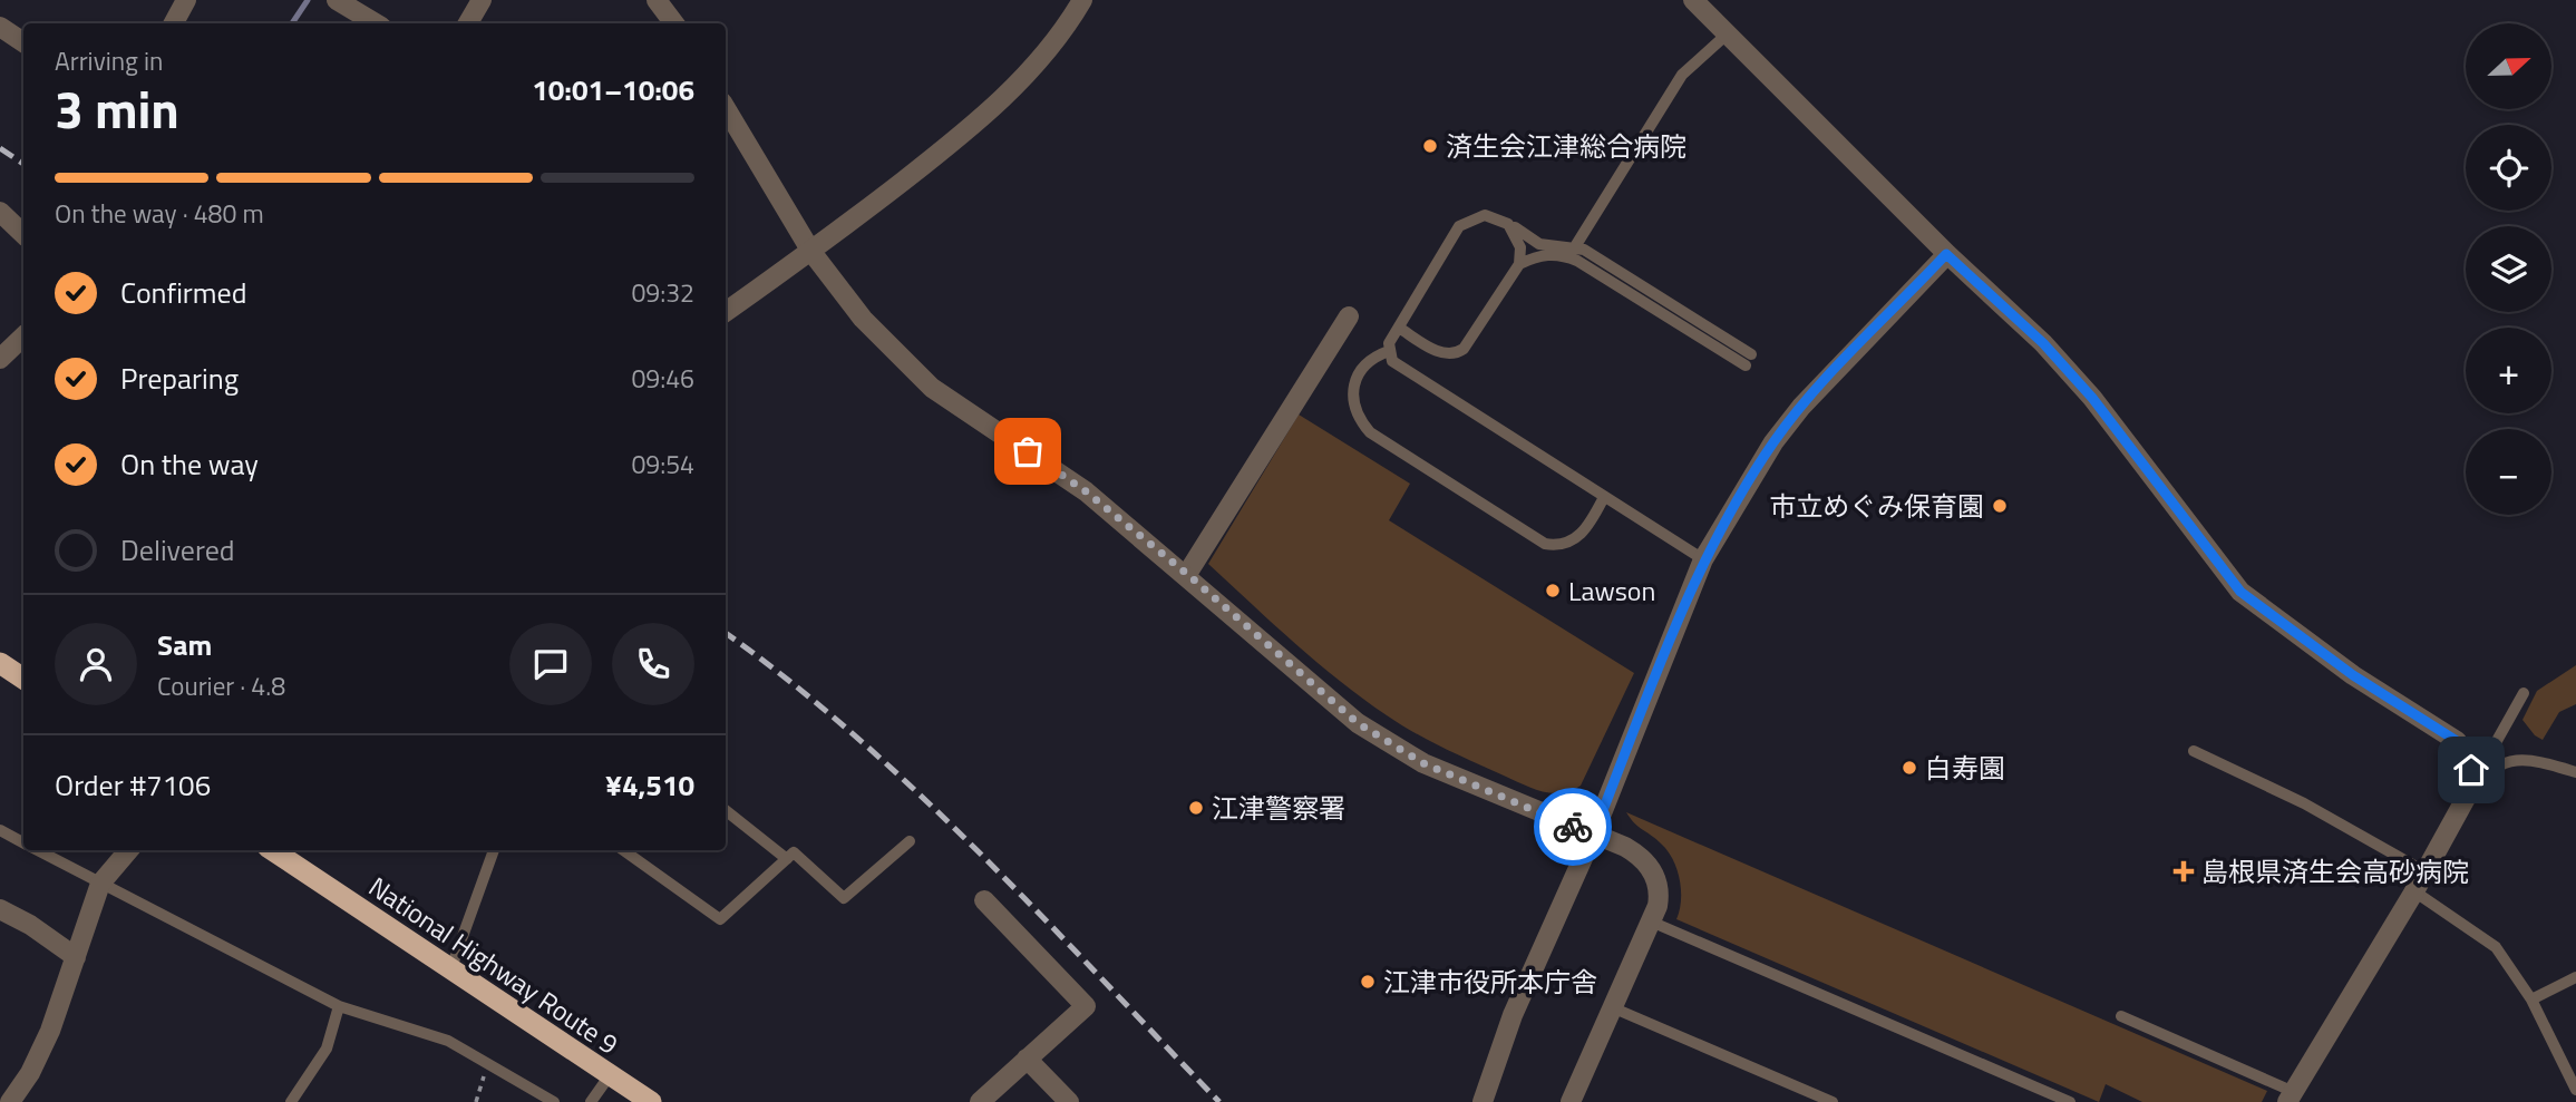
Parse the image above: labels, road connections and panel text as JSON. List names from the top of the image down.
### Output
{
  "streets": {
    "highway": ["National Highway Route 9"]
  },
  "places": {
    "other": [
      "済生会江津総合病院",
      "市立めぐみ保育園",
      "Lawson",
      "白寿園",
      "江津警察署",
      "江津市役所本庁舎"
    ],
    "health": ["島根県済生会高砂病院"]
  },
  "north": "right",
  "page": {
    "map_buttons": ["+", "−"],
    "heading": ["3 min", "Arriving in", "10:01–10:06"],
    "panel": [
      "Sam",
      "Courier · 4.8",
      "Order #7106",
      "¥4,510"
    ],
    "bar": "On the way · 480 m",
    "list": [
      ["Confirmed", "09:32"],
      ["Preparing", "09:46"],
      ["On the way", "09:54"],
      "Delivered"
    ]
  }
}
